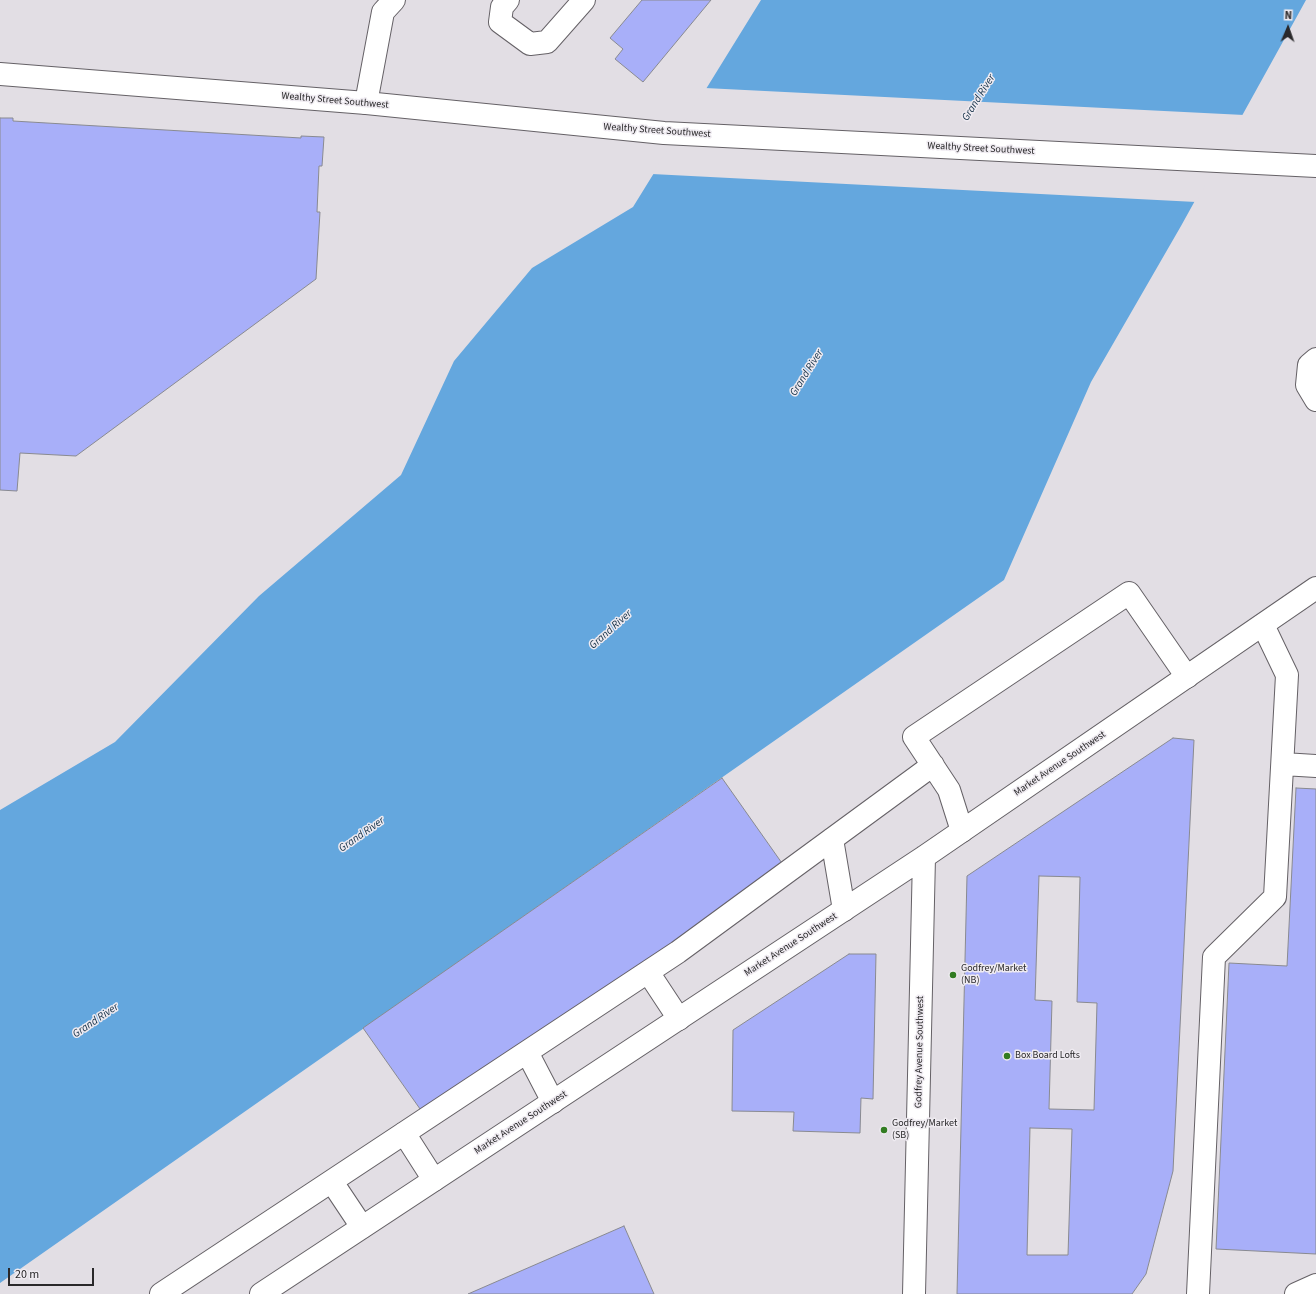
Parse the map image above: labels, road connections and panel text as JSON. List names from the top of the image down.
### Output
{
  "streets": {
    "main road": ["Wealthy Street Southwest", "Market Avenue Southwest", "Godfrey Avenue Southwest"]
  },
  "crossings": [
    ["Market Avenue Southwest", "Godfrey Avenue Southwest"]
  ],
  "water": ["Grand River"],
  "places": ["Godfrey/Market (NB)", "Box Board Lofts", "Godfrey/Market (SB)"],
  "scale_bar": "20 m",
  "north": "top"
}
